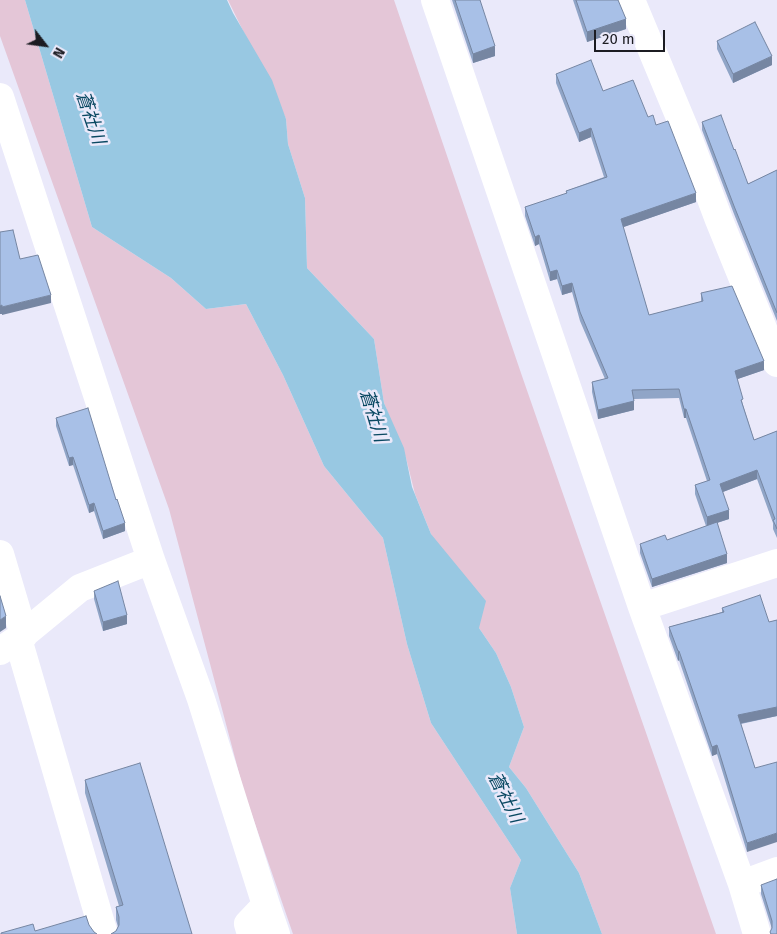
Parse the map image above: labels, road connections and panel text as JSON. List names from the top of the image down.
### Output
{
  "water": ["蒼社川"],
  "scale_bar": "20 m",
  "north": "bottom right"
}
